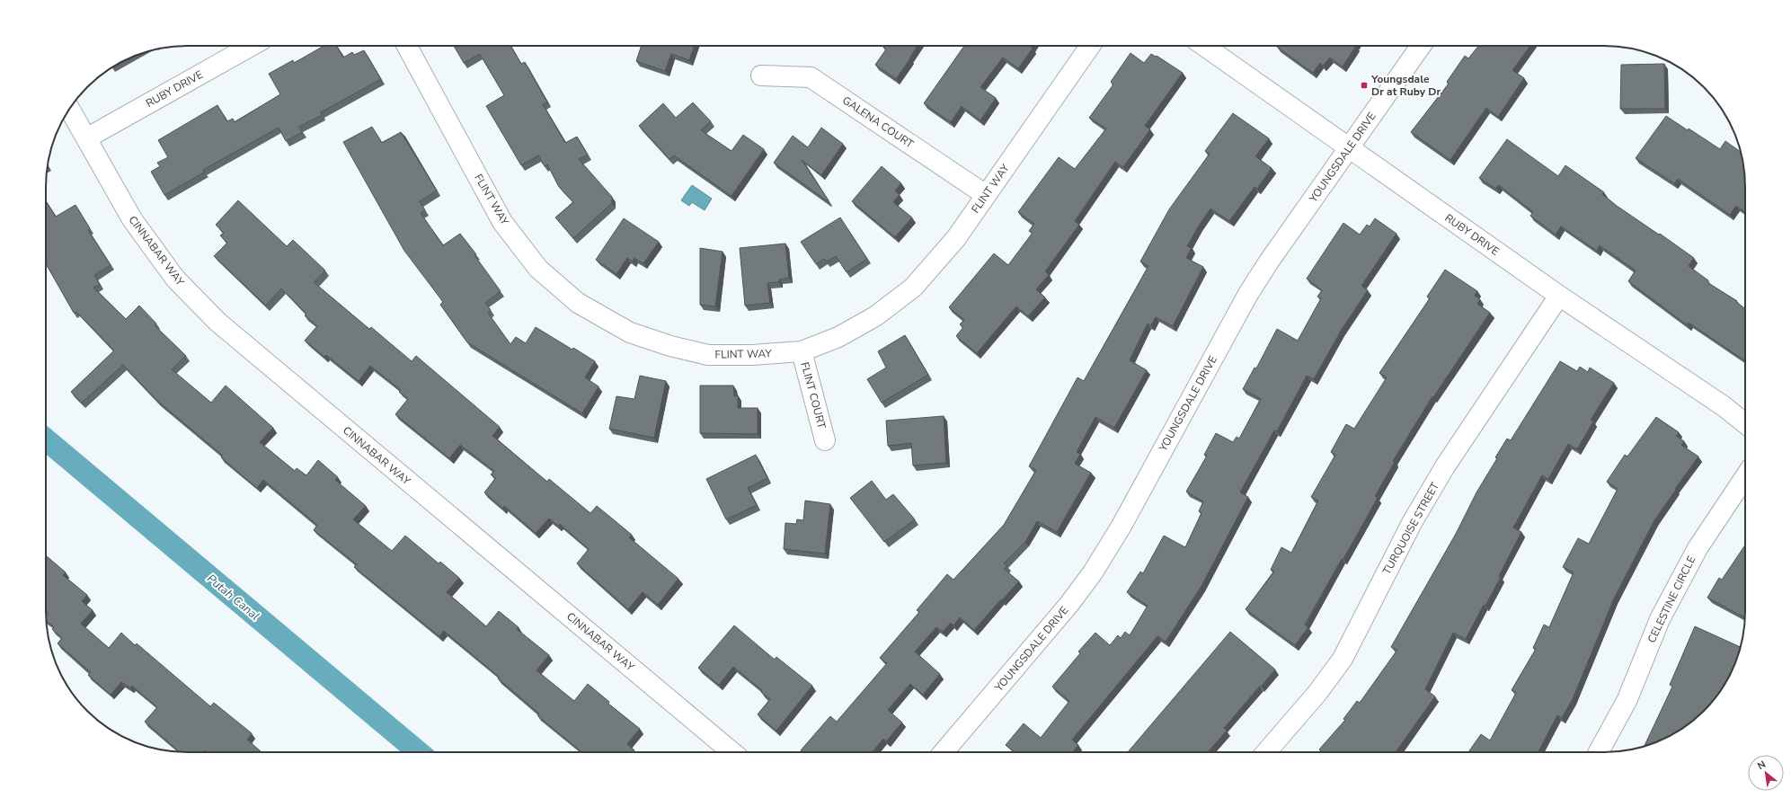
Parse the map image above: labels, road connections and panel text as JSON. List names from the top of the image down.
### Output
{
  "streets": {
    "street": [
      "RUBY DRIVE",
      "GALENA COURT",
      "YOUNGSDALE DRIVE",
      "FLINT WAY",
      "CINNABAR WAY",
      "FLINT COURT",
      "TURQUOISE STREET",
      "CELESTINE CIRCLE"
    ]
  },
  "crossings": [
    ["RUBY DRIVE", "YOUNGSDALE DRIVE"],
    ["RUBY DRIVE", "CINNABAR WAY"],
    ["RUBY DRIVE", "TURQUOISE STREET"],
    ["GALENA COURT", "FLINT WAY"],
    ["FLINT WAY", "FLINT COURT"]
  ],
  "water": ["Putah Canal"],
  "places": {
    "transit": ["Youngsdale Dr at Ruby Dr"]
  },
  "north": "top left"
}
